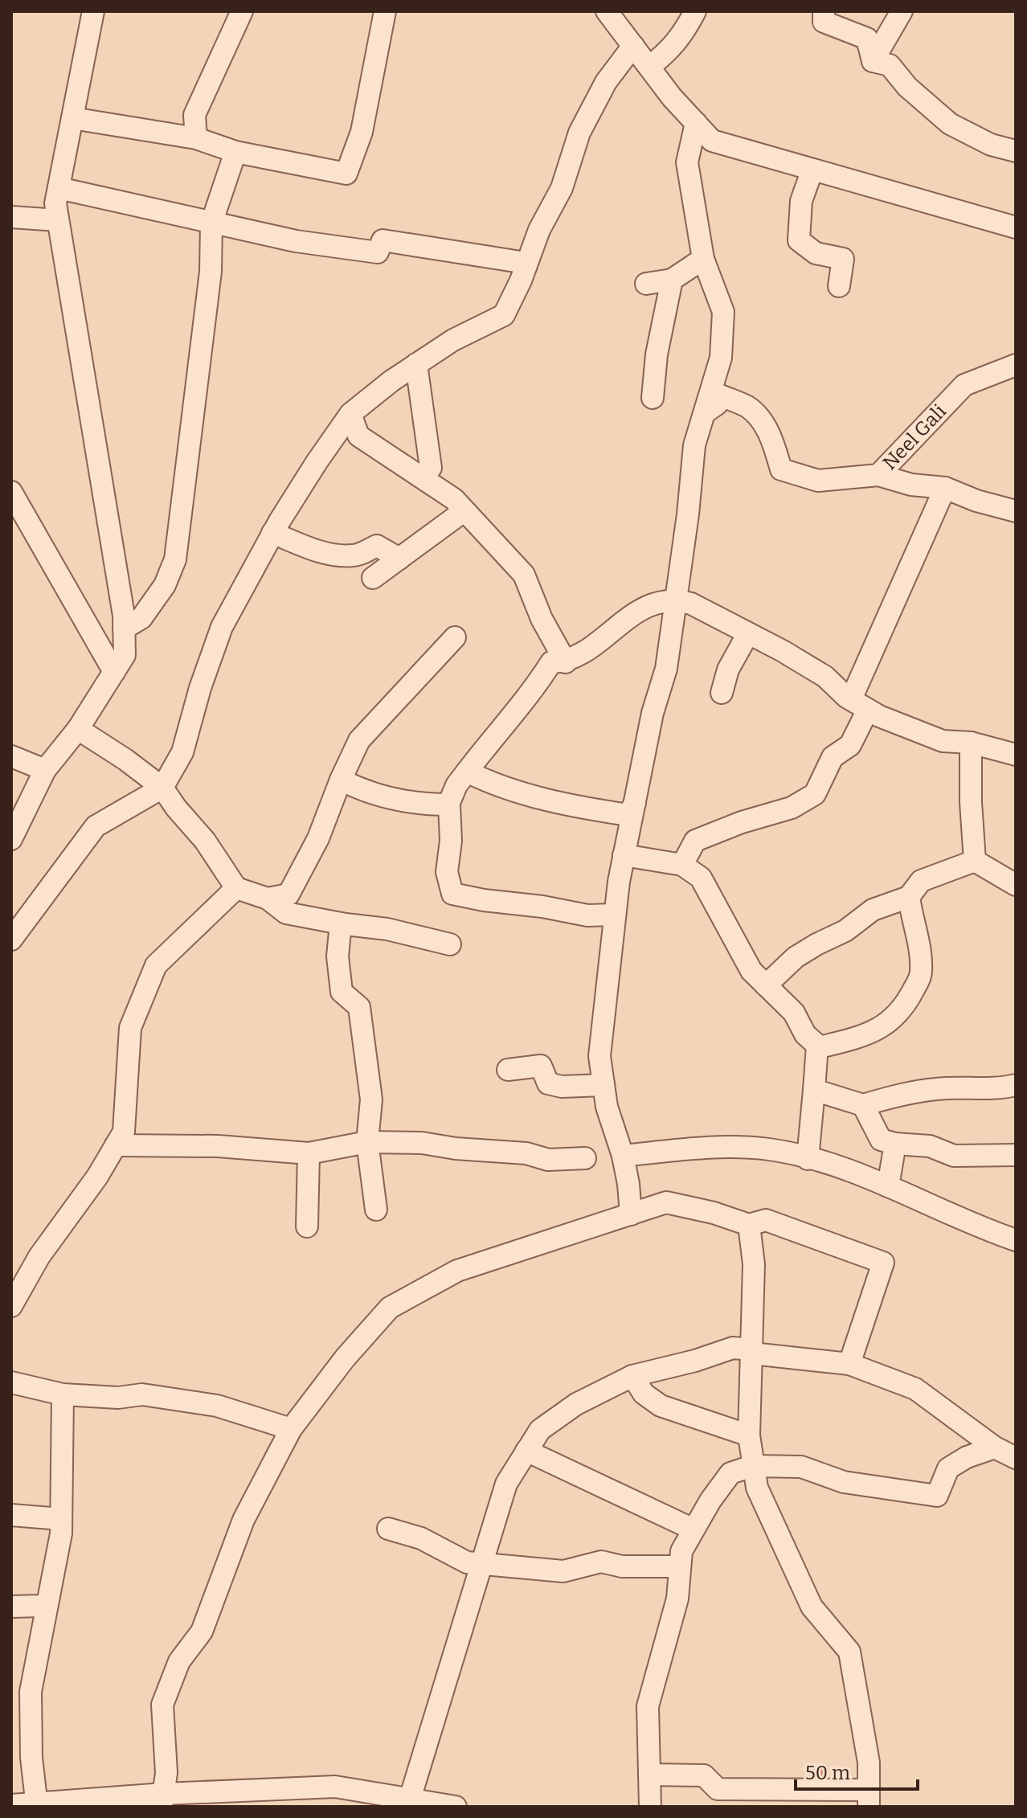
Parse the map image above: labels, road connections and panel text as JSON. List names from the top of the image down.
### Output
{
  "streets": {
    "street": ["Neel Gali"]
  },
  "scale_bar": "50 m"
}
